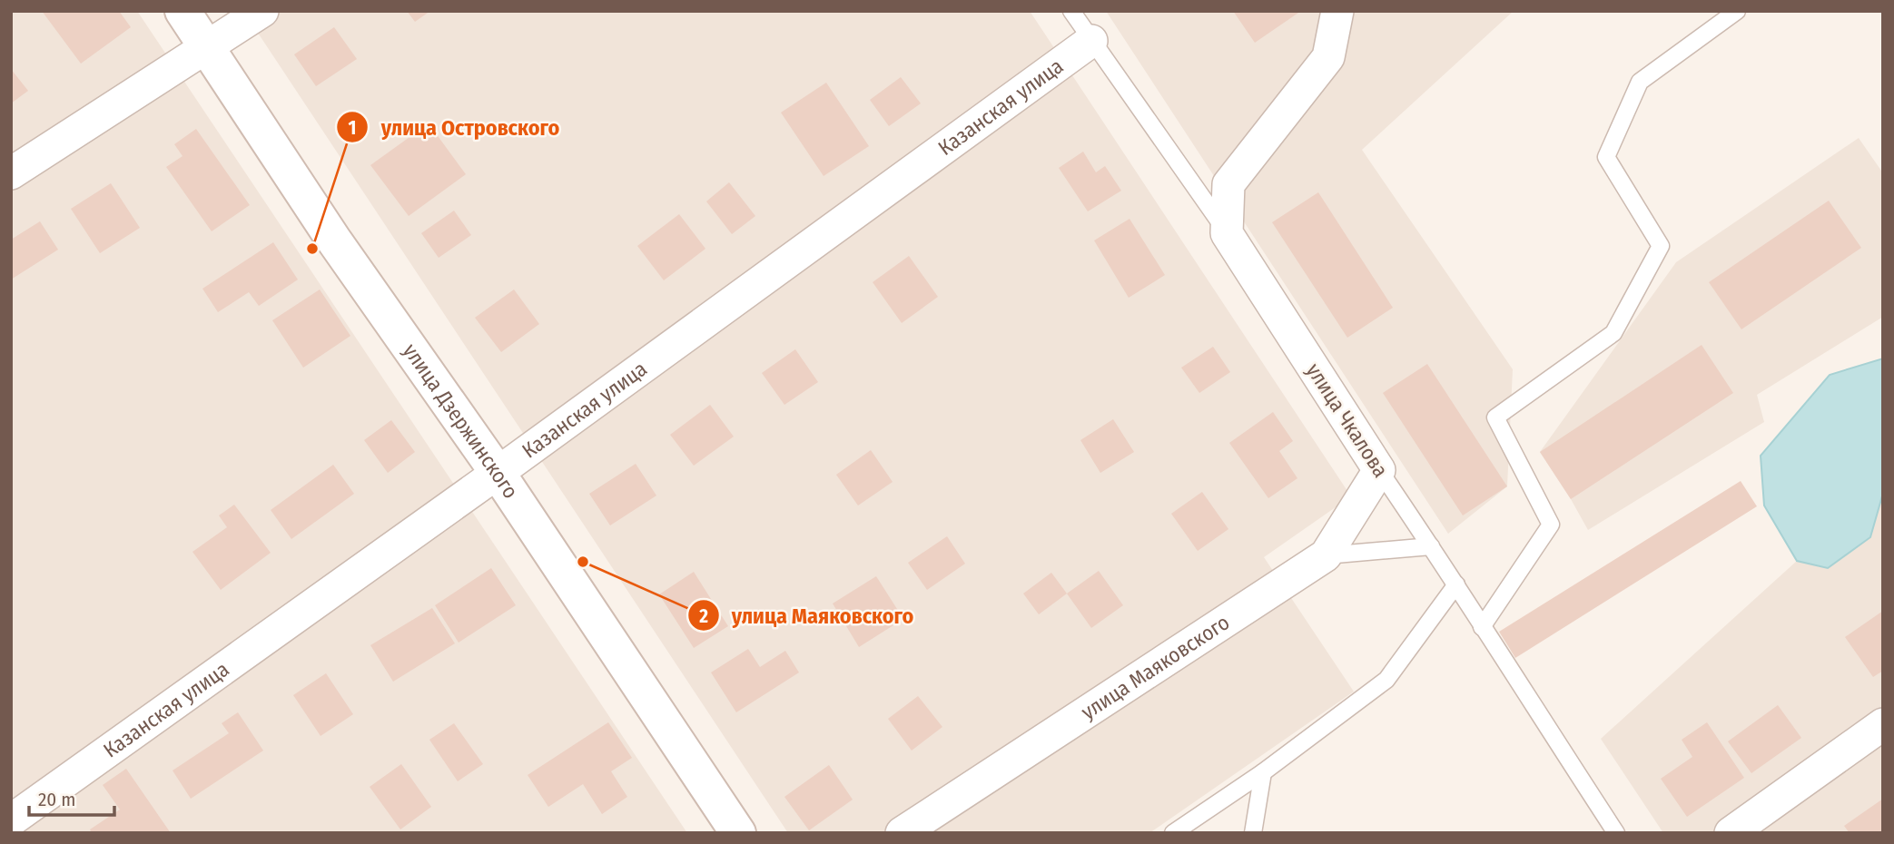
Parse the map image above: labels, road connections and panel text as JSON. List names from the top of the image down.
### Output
{
  "streets": {
    "street": [
      "Казанская улица",
      "улица Чкалова",
      "улица Дзержинского",
      "улица Маяковского"
    ]
  },
  "crossings": [
    ["Казанская улица", "улица Чкалова"],
    ["Казанская улица", "улица Дзержинского"],
    ["улица Чкалова", "улица Маяковского"]
  ],
  "places": ["улица Островского", "улица Маяковского"],
  "scale_bar": "20 m"
}
